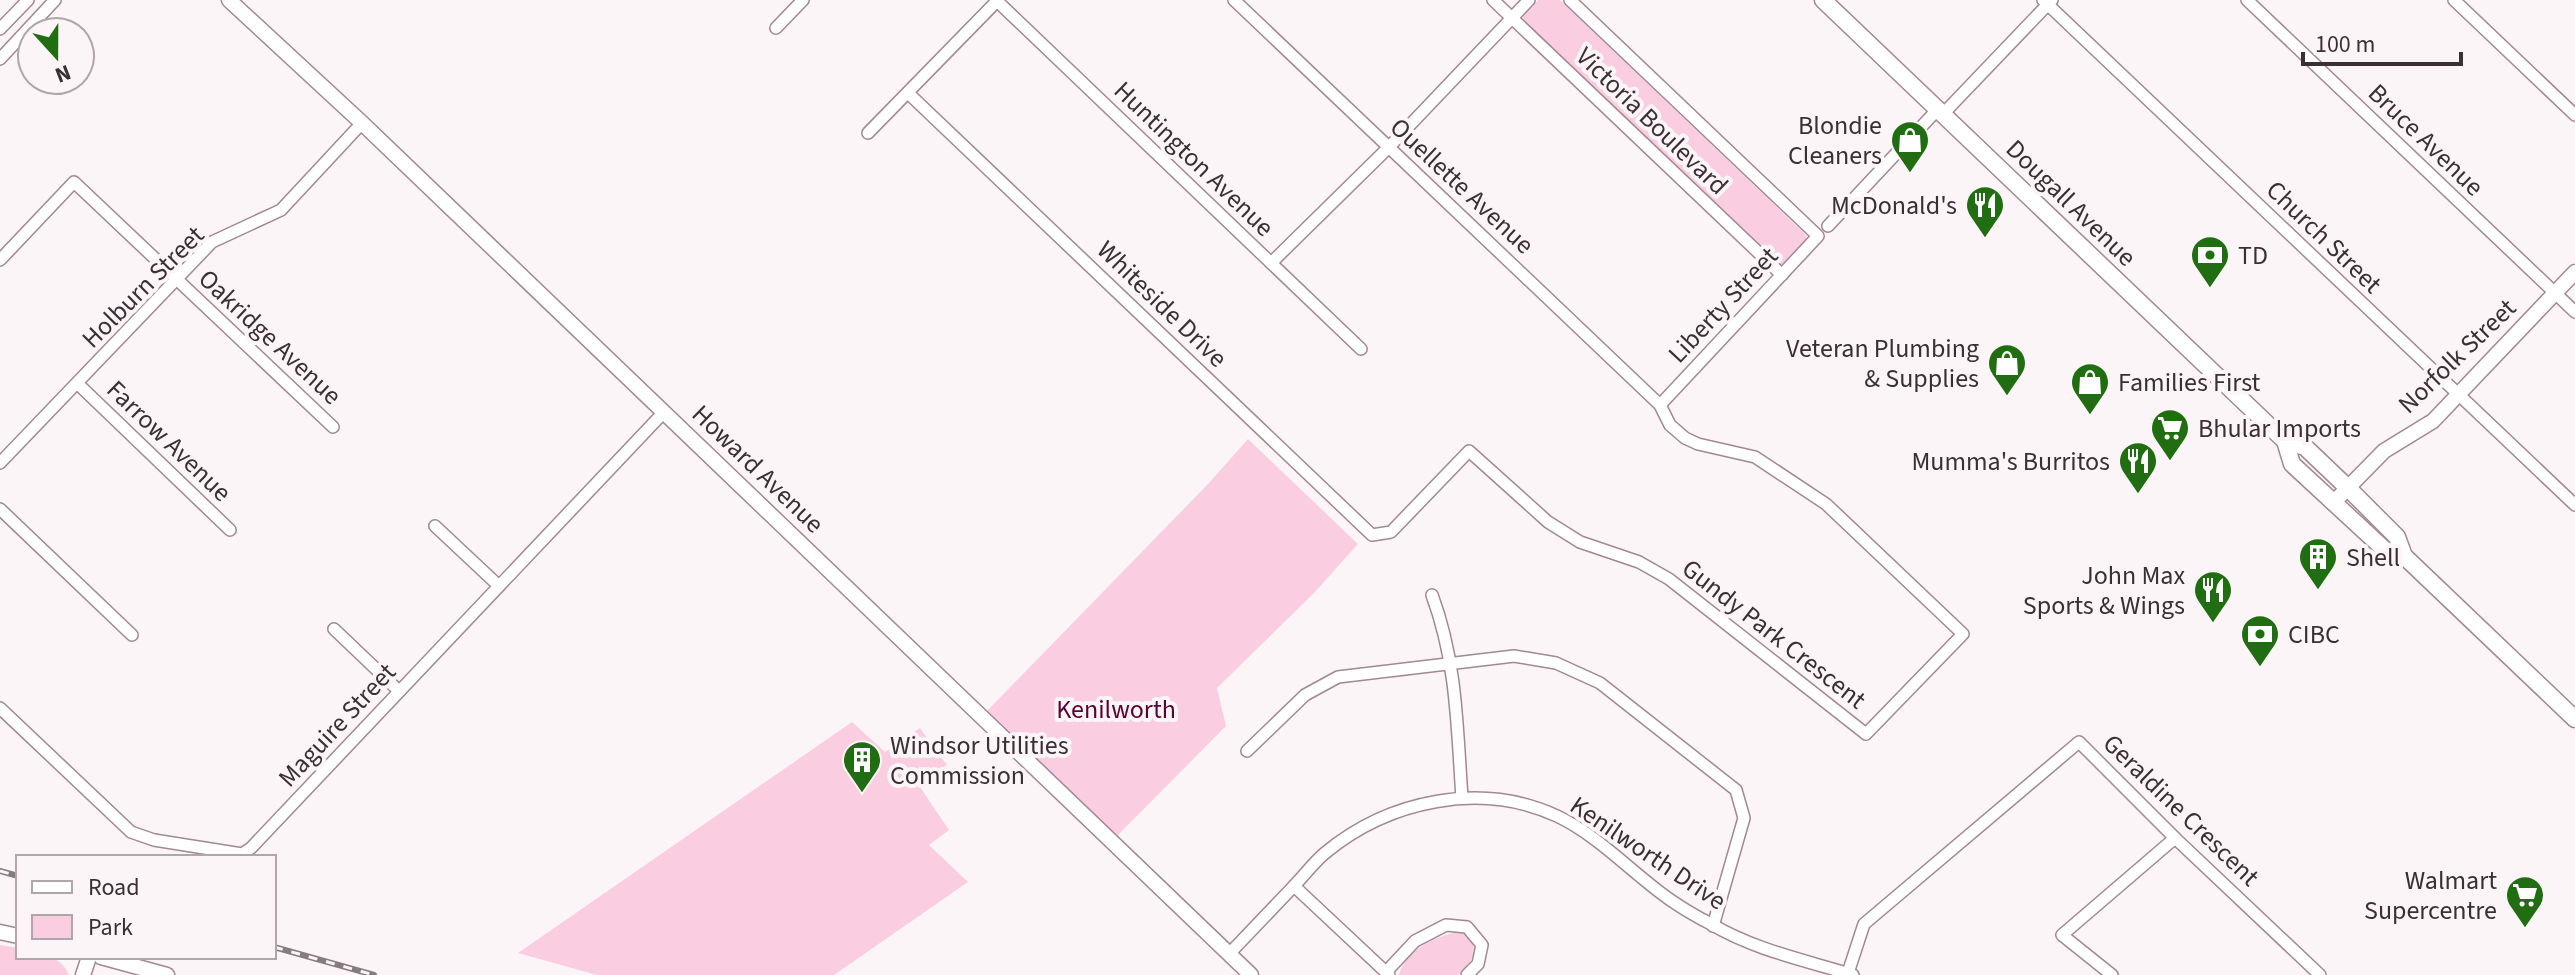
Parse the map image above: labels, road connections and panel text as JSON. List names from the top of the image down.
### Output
{
  "streets": {
    "main road": ["Dougall Avenue"],
    "street": [
      "Victoria Boulevard",
      "Bruce Avenue",
      "Huntington Avenue",
      "Ouellette Avenue",
      "Church Street",
      "Holburn Street",
      "Whiteside Drive",
      "Liberty Street",
      "Oakridge Avenue",
      "Norfolk Street",
      "Farrow Avenue",
      "Howard Avenue",
      "Gundy Park Crescent",
      "Maguire Street",
      "Geraldine Crescent",
      "Kenilworth Drive"
    ]
  },
  "crossings": [
    ["Victoria Boulevard", "Liberty Street"],
    ["Bruce Avenue", "Norfolk Street"],
    ["Ouellette Avenue", "Liberty Street"],
    ["Ouellette Avenue", "Gundy Park Crescent"],
    ["Dougall Avenue", "Norfolk Street"],
    ["Church Street", "Norfolk Street"],
    ["Holburn Street", "Oakridge Avenue"],
    ["Holburn Street", "Farrow Avenue"],
    ["Holburn Street", "Howard Avenue"],
    ["Whiteside Drive", "Gundy Park Crescent"],
    ["Liberty Street", "Gundy Park Crescent"],
    ["Howard Avenue", "Maguire Street"],
    ["Howard Avenue", "Kenilworth Drive"],
    ["Geraldine Crescent", "Kenilworth Drive"]
  ],
  "parks": ["Kenilworth"],
  "places": {
    "shop": ["Blondie Cleaners", "Veteran Plumbing & Supplies", "Families First"],
    "restaurant": ["McDonald's", "Mumma's Burritos", "John Max Sports & Wings"],
    "bank": ["TD", "CIBC"],
    "supermarket": ["Bhular Imports", "Walmart Supercentre"],
    "building": ["Shell", "Windsor Utilities Commission"]
  },
  "legend": ["Road", "Park"],
  "scale_bar": "100 m",
  "north": "bottom"
}
